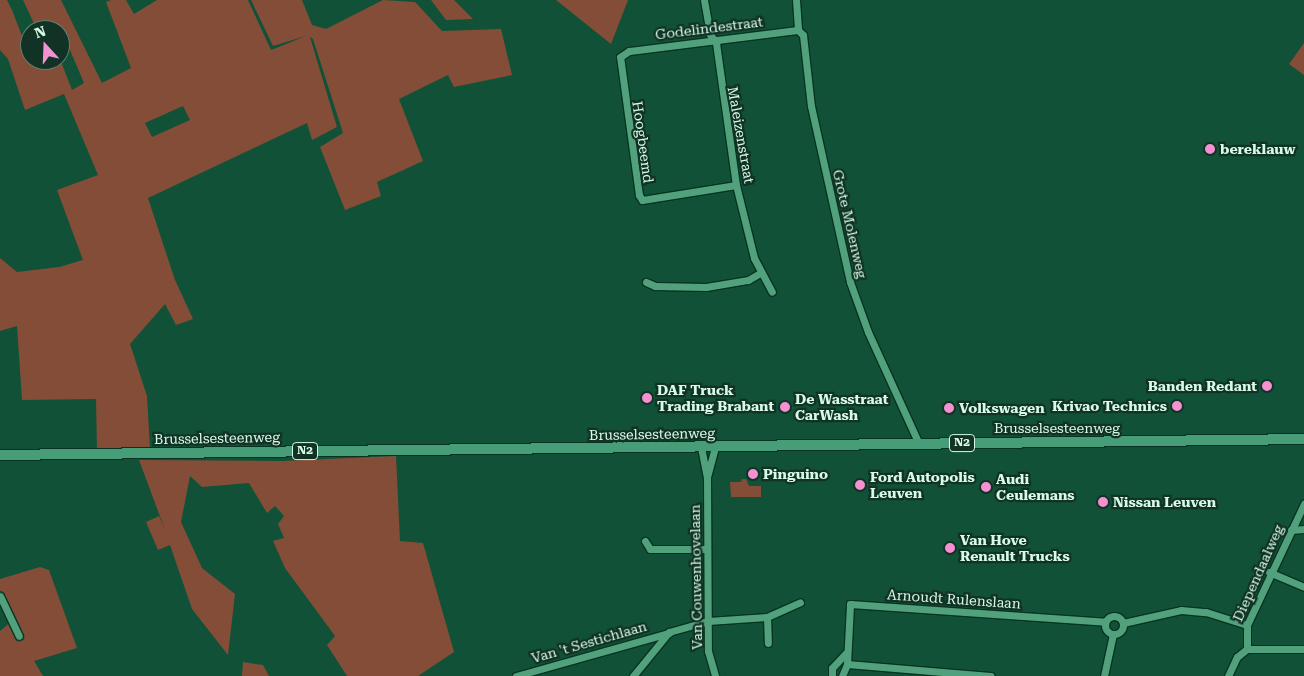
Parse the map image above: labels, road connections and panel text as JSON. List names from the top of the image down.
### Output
{
  "streets": {
    "main road": ["Brusselsesteenweg", "N2"],
    "street": [
      "Godelindestraat",
      "Maleizenstraat",
      "Hoogbeemd",
      "Grote Molenweg",
      "Diependaalweg",
      "Van Couwenhovelaan",
      "Arnoudt Rulenslaan",
      "Van 't Sestichlaan"
    ]
  },
  "crossings": [
    ["Godelindestraat", "Maleizenstraat"],
    ["Godelindestraat", "Hoogbeemd"],
    ["Godelindestraat", "Grote Molenweg"],
    ["Maleizenstraat", "Hoogbeemd"],
    ["Grote Molenweg", "Brusselsesteenweg"],
    ["Brusselsesteenweg", "Van Couwenhovelaan"],
    ["Diependaalweg", "Arnoudt Rulenslaan"],
    ["Van Couwenhovelaan", "Van 't Sestichlaan"]
  ],
  "places": [
    "bereklauw",
    "Banden Redant",
    "DAF Truck Trading Brabant",
    "Krivao Technics",
    "De Wasstraat CarWash",
    "Volkswagen",
    "Pinguino",
    "Ford Autopolis Leuven",
    "Audi Ceulemans",
    "Nissan Leuven",
    "Van Hove Renault Trucks"
  ],
  "north": "top"
}
